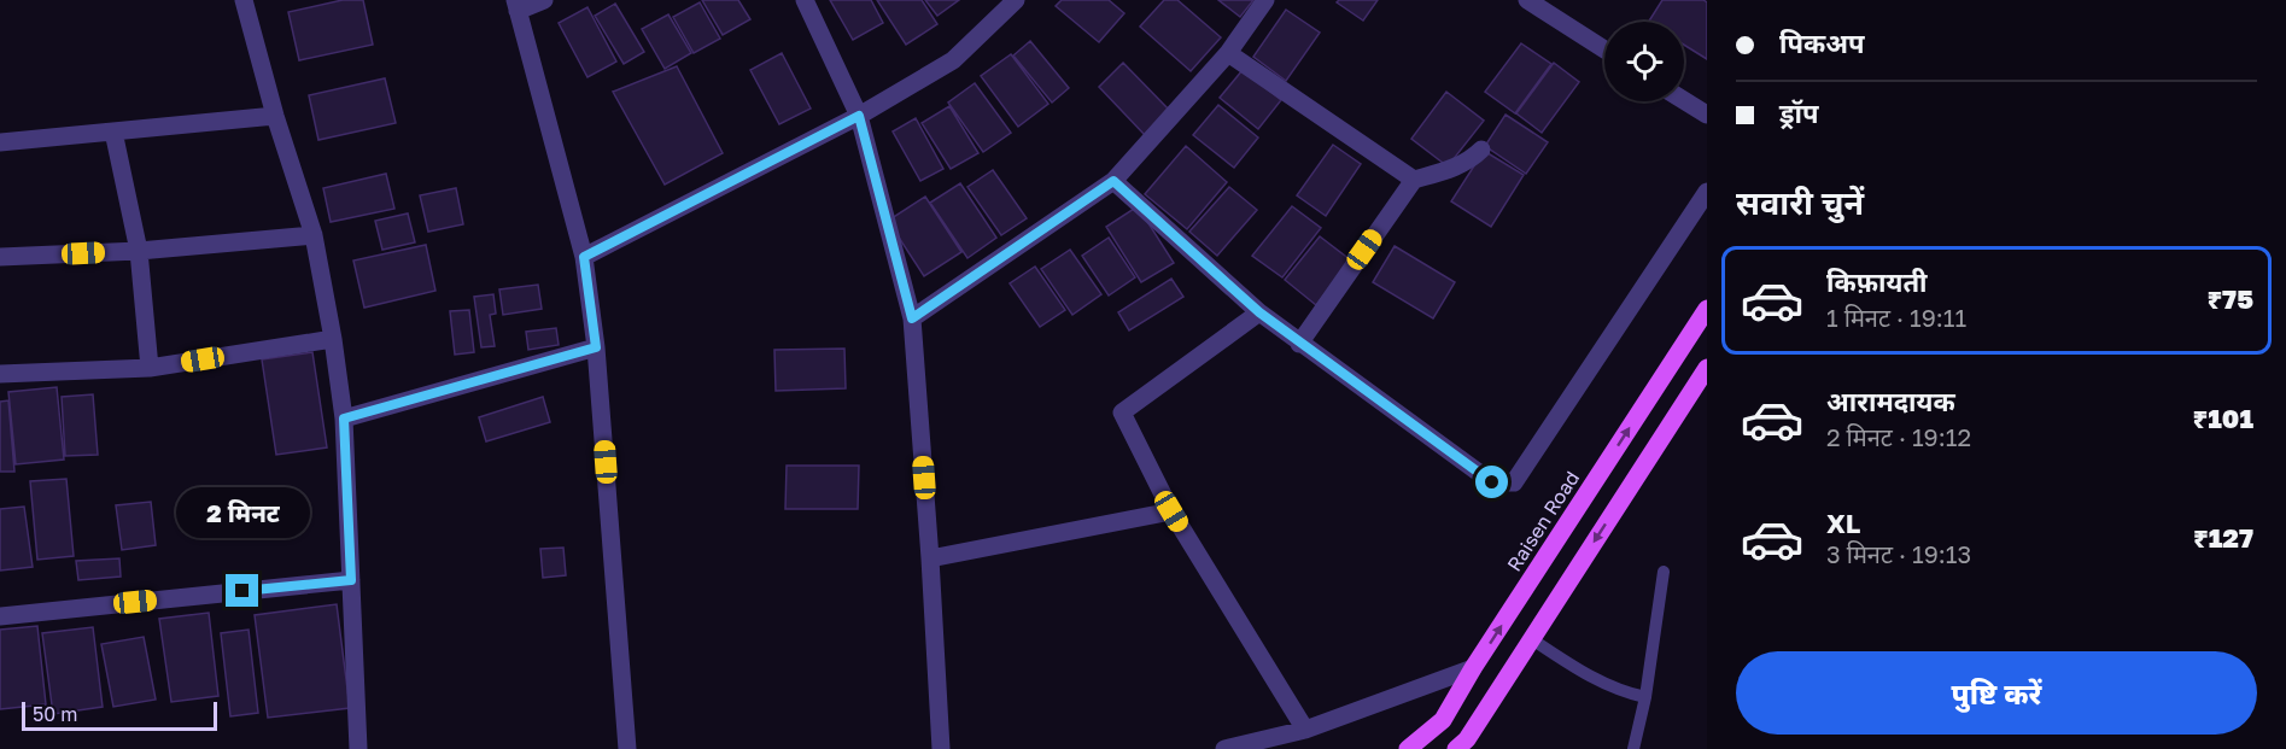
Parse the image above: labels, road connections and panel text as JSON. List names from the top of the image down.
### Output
{
  "streets": {
    "main road": ["Raisen Road"]
  },
  "scale_bar": "50 m",
  "page": {
    "banner": ["पिकअप", "ड्रॉप"],
    "heading": "सवारी चुनें",
    "list": [
      {
        "name": "किफ़ायती",
        "note": "1 मिनट · 19:11",
        "value": "₹75"
      },
      {
        "name": "आरामदायक",
        "note": "2 मिनट · 19:12",
        "value": "₹101"
      },
      {
        "name": "XL",
        "note": "3 मिनट · 19:13",
        "value": "₹127"
      }
    ],
    "bubble": "2 मिनट",
    "buttons": "पुष्टि करें",
    "scale": "50 m"
  }
}
